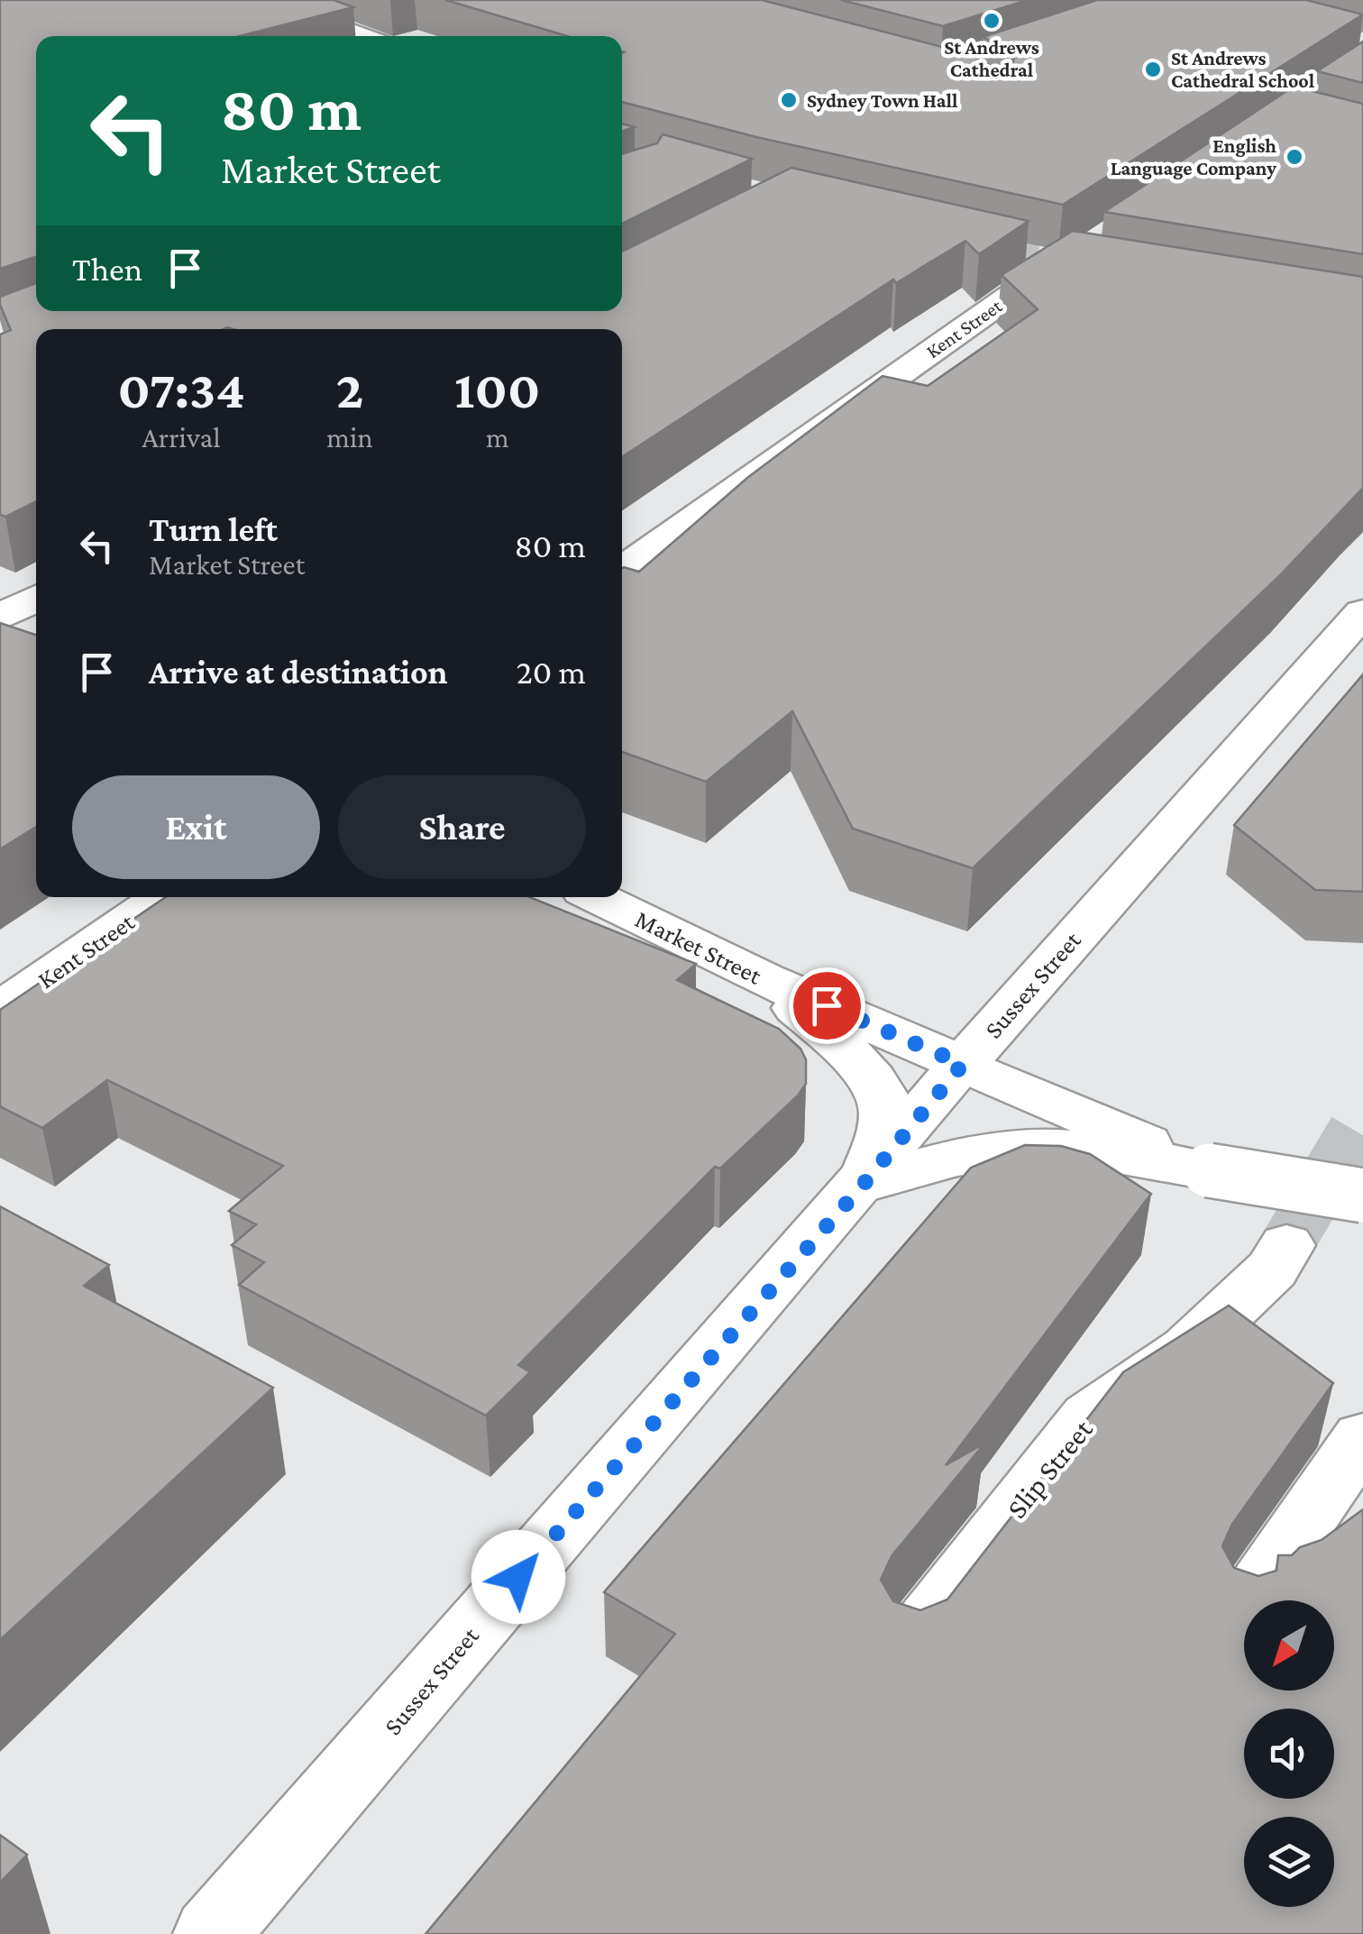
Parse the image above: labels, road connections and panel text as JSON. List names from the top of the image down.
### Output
{
  "streets": {
    "main road": [
      "Kent Street",
      "Market Street",
      "Sussex Street",
      "Slip Street"
    ]
  },
  "crossings": [
    ["Market Street", "Sussex Street"]
  ],
  "places": [
    "St Andrews Cathedral",
    "St Andrews Cathedral School",
    "Sydney Town Hall",
    "English Language Company"
  ],
  "north": "bottom left",
  "page": {
    "turn": ["80 m", "Market Street"],
    "then": "Then",
    "eta": [
      "07:34",
      "Arrival",
      "2",
      "min",
      "100",
      "m"
    ],
    "list": [
      {
        "name": "Turn left",
        "note": "Market Street",
        "value": "80 m"
      },
      {
        "name": "Arrive at destination",
        "value": "20 m"
      }
    ],
    "buttons": ["Exit", "Share"]
  }
}
